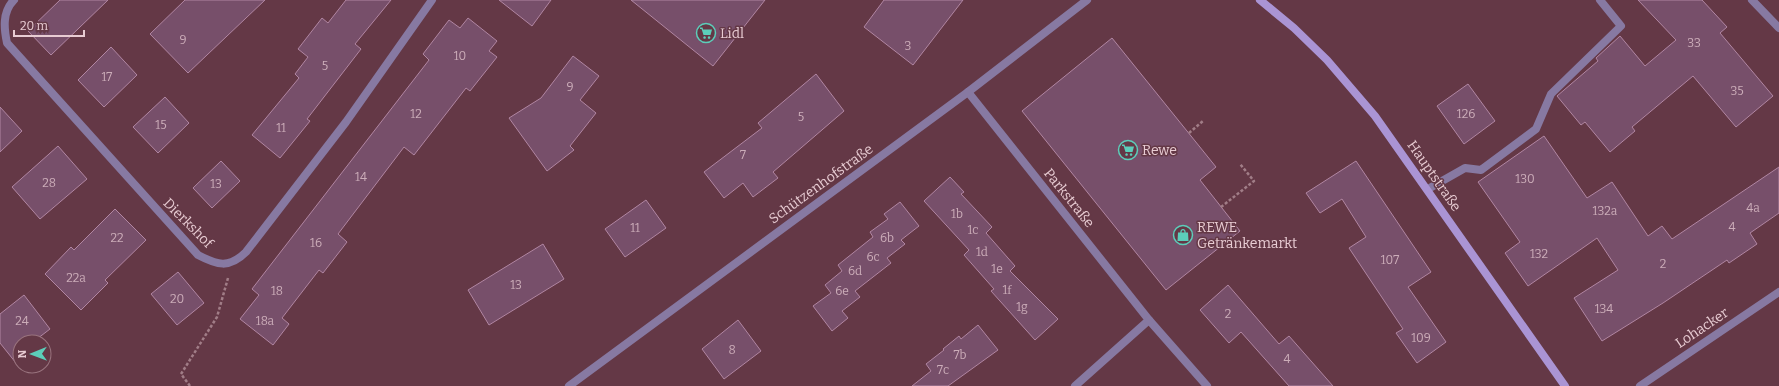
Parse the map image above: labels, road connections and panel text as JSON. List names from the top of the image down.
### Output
{
  "streets": {
    "main road": ["Hauptstraße"],
    "street": [
      "Schützenhofstraße",
      "Parkstraße",
      "Dierkshof",
      "Lohacker"
    ]
  },
  "crossings": [
    ["Schützenhofstraße", "Parkstraße"]
  ],
  "places": {
    "supermarket": ["Lidl", "Rewe"],
    "shop": ["REWE Getränkemarkt"]
  },
  "house_numbers": [
    "9",
    "33",
    "3",
    "10",
    "5",
    "17",
    "9",
    "35",
    "12",
    "126",
    "5",
    "15",
    "11",
    "7",
    "14",
    "130",
    "28",
    "13",
    "4a",
    "132a",
    "1b",
    "4",
    "11",
    "1c",
    "22",
    "6b",
    "16",
    "1d",
    "132",
    "6c",
    "107",
    "2",
    "1e",
    "6d",
    "22a",
    "13",
    "1f",
    "18",
    "6e",
    "20",
    "1g",
    "134",
    "2",
    "24",
    "18a",
    "109",
    "8",
    "7b",
    "4",
    "7c"
  ],
  "scale_bar": "20 m",
  "north": "left"
}
